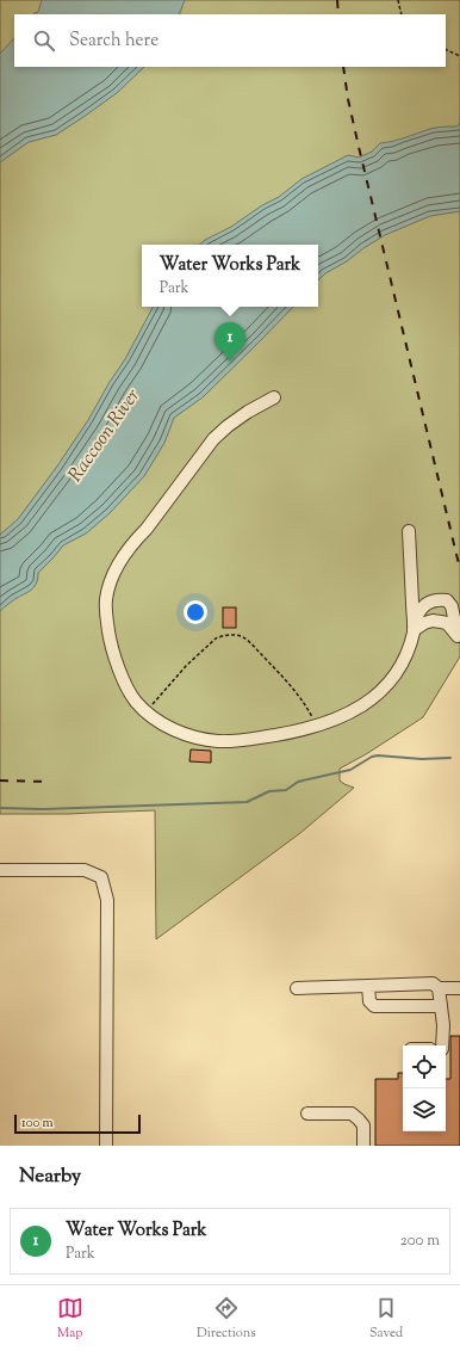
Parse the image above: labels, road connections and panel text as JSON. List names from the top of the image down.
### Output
{
  "water": ["Raccoon River"],
  "scale_bar": "100 m",
  "page": {
    "search": "Search here",
    "popup": ["Water Works Park", "Park"],
    "pins": "1",
    "scale": "100 m",
    "heading": "Nearby",
    "list": [
      {
        "mark": "1",
        "name": "Water Works Park",
        "note": "Park",
        "value": "200 m"
      }
    ],
    "nav": ["Map", "Directions", "Saved"]
  }
}
